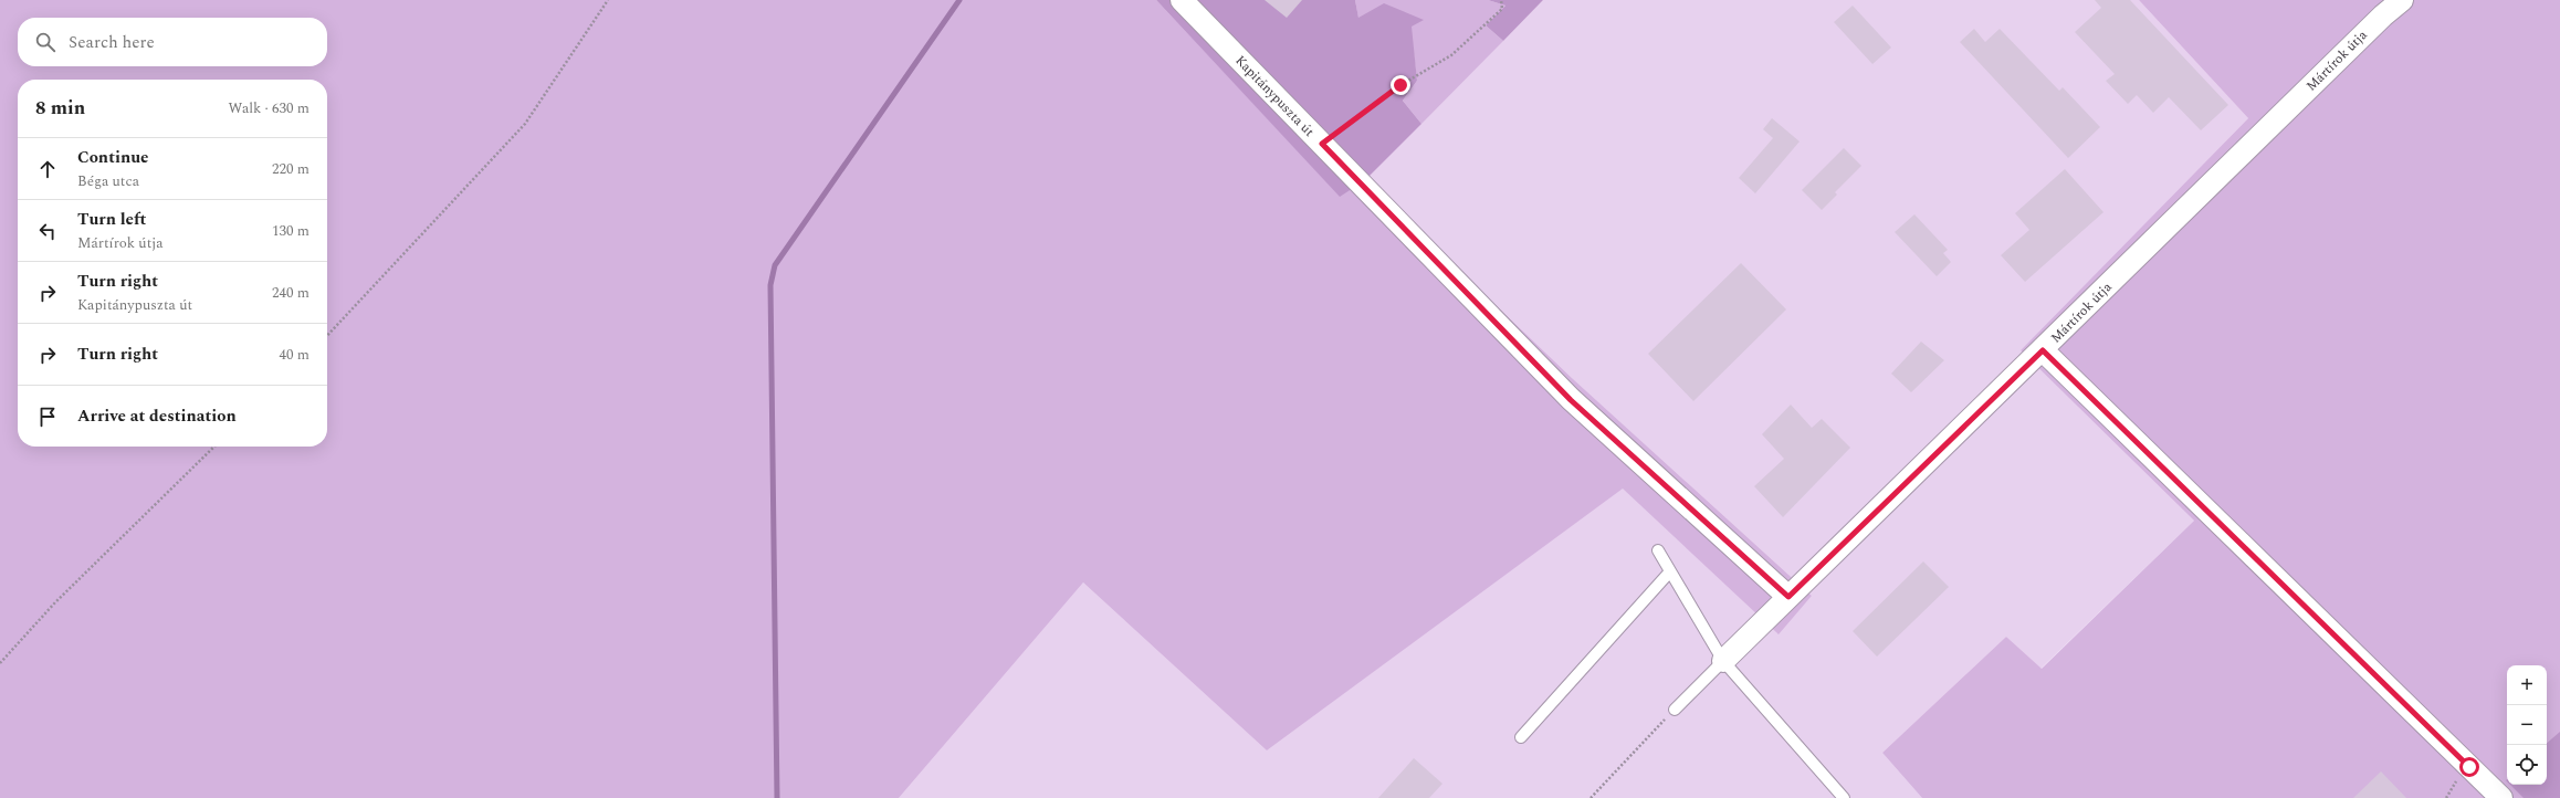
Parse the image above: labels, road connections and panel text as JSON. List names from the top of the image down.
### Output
{
  "streets": {
    "street": ["Mártírok útja", "Kapitánypuszta út"]
  },
  "crossings": [
    ["Mártírok útja", "Kapitánypuszta út"]
  ],
  "page": {
    "search": "Search here",
    "heading": ["8 min", "Walk · 630 m"],
    "list": [
      ["Continue", "Béga utca", "220 m"],
      ["Turn left", "Mártírok útja", "130 m"],
      ["Turn right", "Kapitánypuszta út", "240 m"],
      ["Turn right", "40 m"],
      "Arrive at destination"
    ],
    "map_buttons": ["+", "−"]
  }
}
